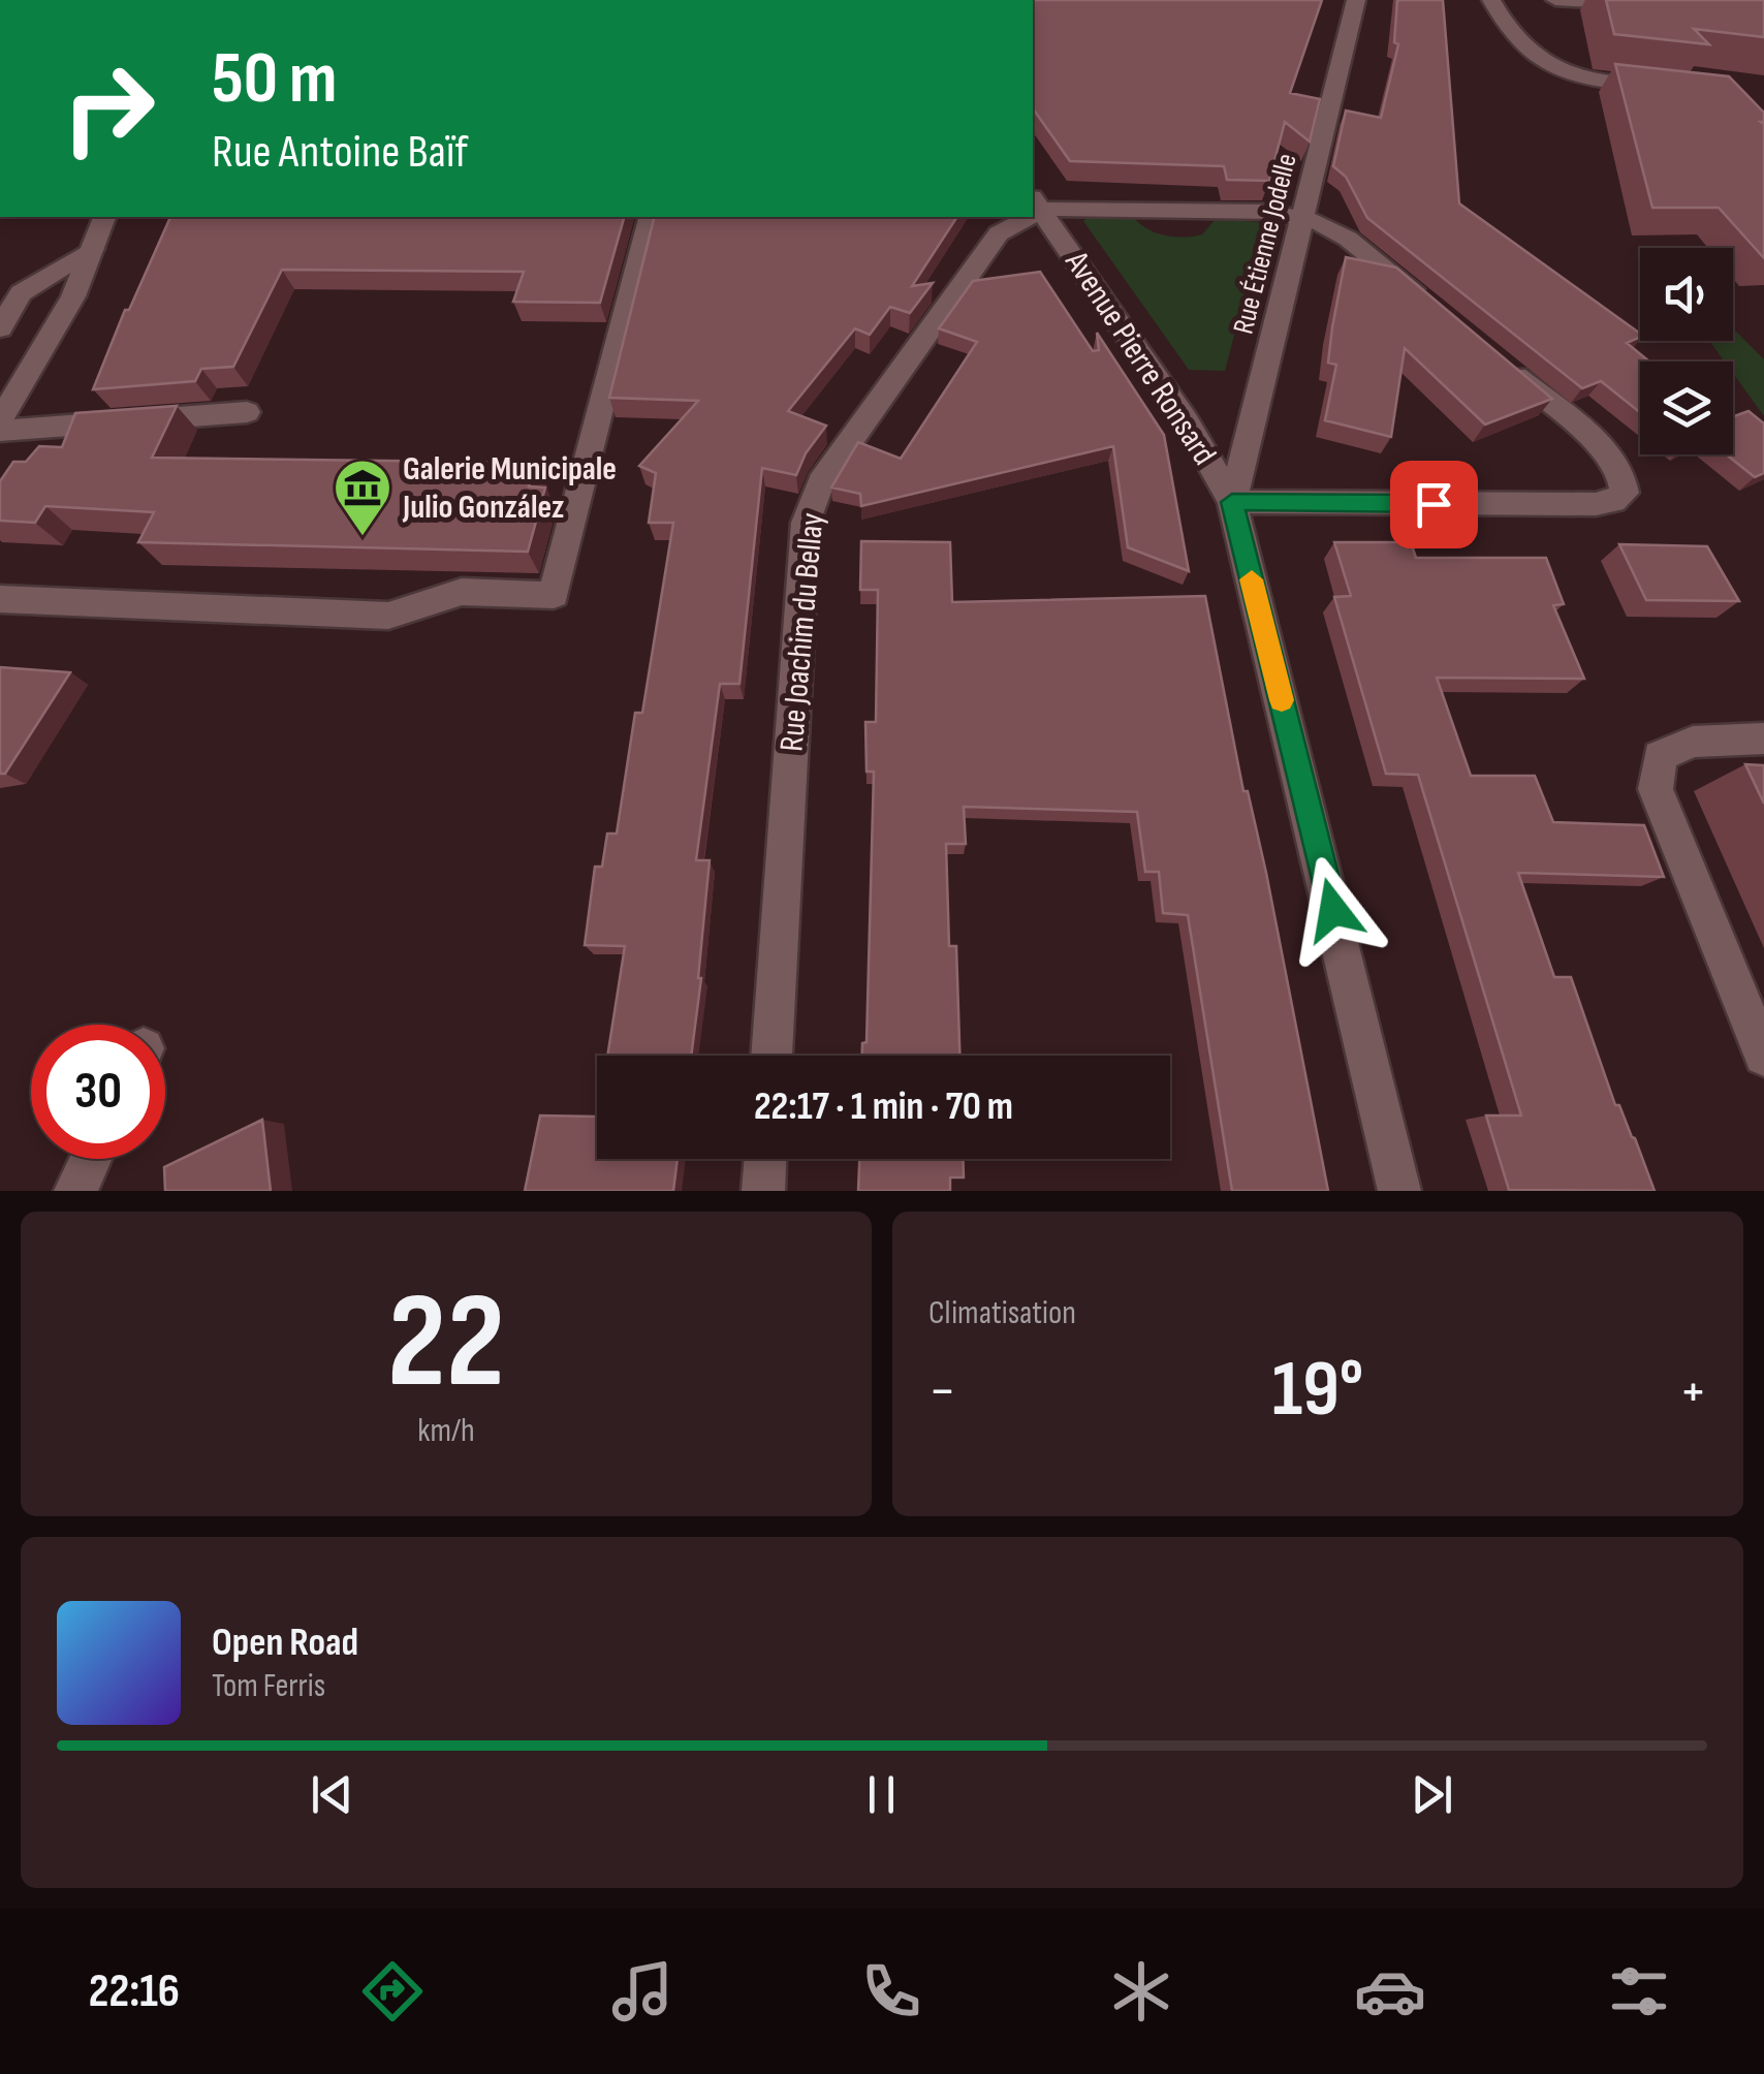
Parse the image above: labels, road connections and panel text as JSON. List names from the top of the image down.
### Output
{
  "streets": {
    "street": ["Rue Étienne Jodelle", "Avenue Pierre Ronsard", "Rue Joachim du Bellay"]
  },
  "crossings": [
    ["Rue Étienne Jodelle", "Avenue Pierre Ronsard"]
  ],
  "places": {
    "museum": ["Galerie Municipale Julio González"]
  },
  "page": {
    "turn": ["50 m", "Rue Antoine Baïf"],
    "limit": "30",
    "trip": "22:17 · 1 min · 70 m",
    "tile": [
      ["22", "km/h"],
      "Climatisation"
    ],
    "heat": ["−", "19°", "+"],
    "song": ["Open Road", "Tom Ferris"],
    "tabs": "22:16"
  }
}
